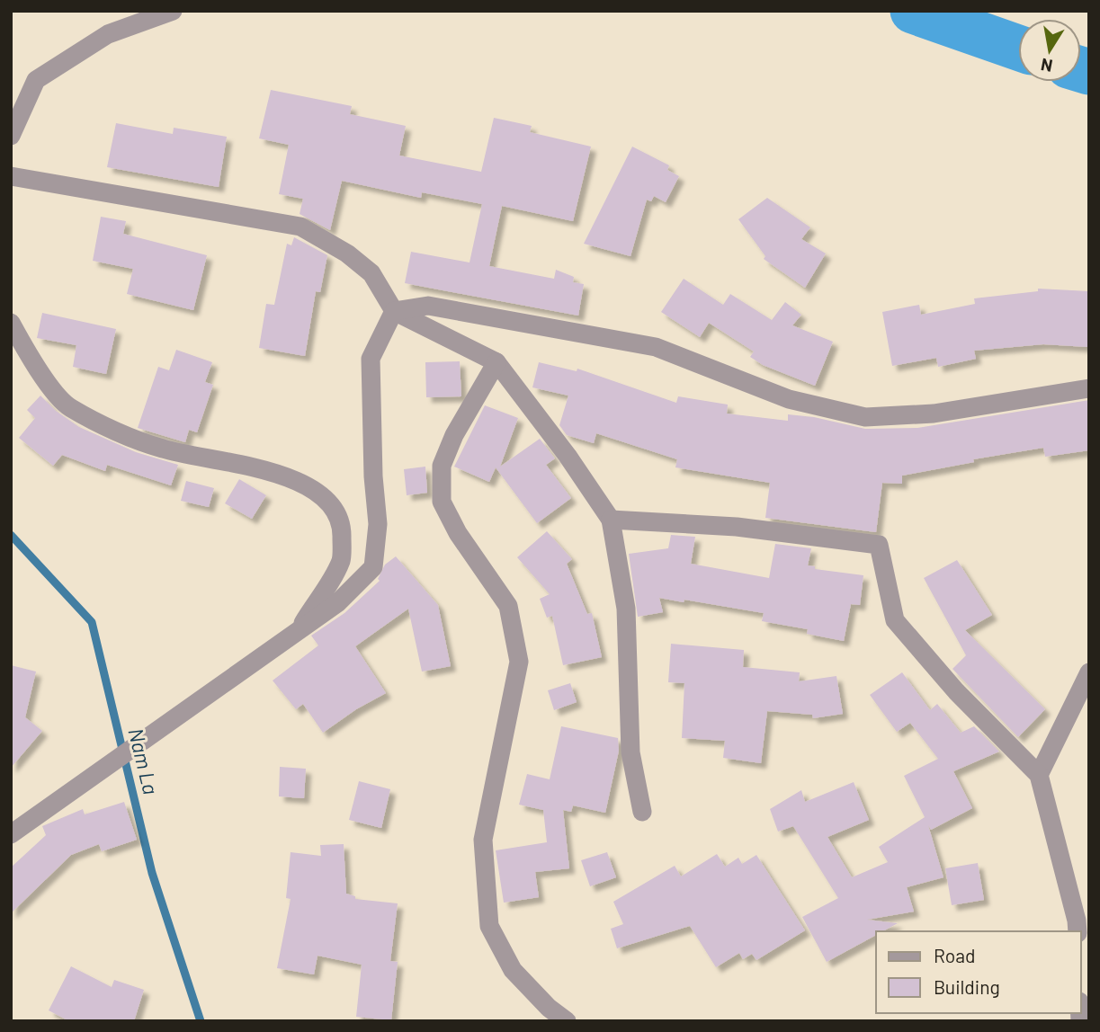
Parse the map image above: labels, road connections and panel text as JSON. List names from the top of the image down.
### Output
{
  "water": ["Nam La"],
  "legend": ["Road", "Building"],
  "north": "bottom"
}
